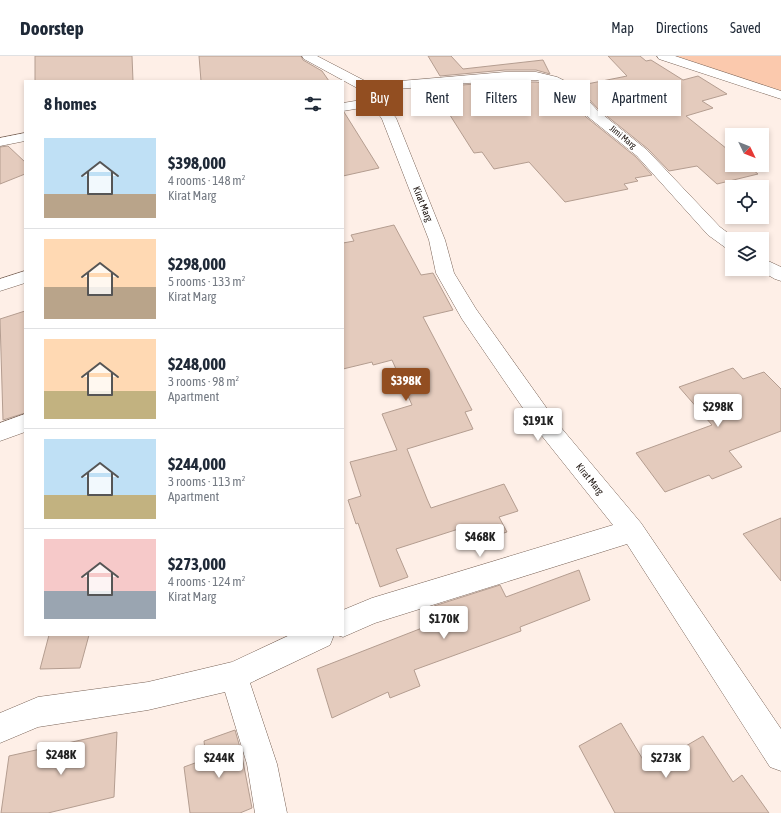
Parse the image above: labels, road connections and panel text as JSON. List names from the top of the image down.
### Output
{
  "streets": {
    "street": ["Jimi Marg", "Kirat Marg"]
  },
  "north": "bottom right",
  "page": {
    "header": "Doorstep",
    "nav": ["Map", "Directions", "Saved"],
    "chip": [
      "Buy",
      "Rent",
      "Filters",
      "New",
      "Apartment"
    ],
    "heading": "8 homes",
    "list": [
      {
        "name": "$398,000",
        "note": "4 rooms · 148 m² · Kirat Marg"
      },
      {
        "name": "$298,000",
        "note": "5 rooms · 133 m² · Kirat Marg"
      },
      {
        "name": "$248,000",
        "note": "3 rooms · 98 m² · Apartment"
      },
      {
        "name": "$244,000",
        "note": "3 rooms · 113 m² · Apartment"
      },
      {
        "name": "$273,000",
        "note": "4 rooms · 124 m² · Kirat Marg"
      }
    ],
    "price": [
      "$398K",
      "$298K",
      "$191K",
      "$468K",
      "$170K",
      "$248K",
      "$244K",
      "$273K"
    ]
  }
}
